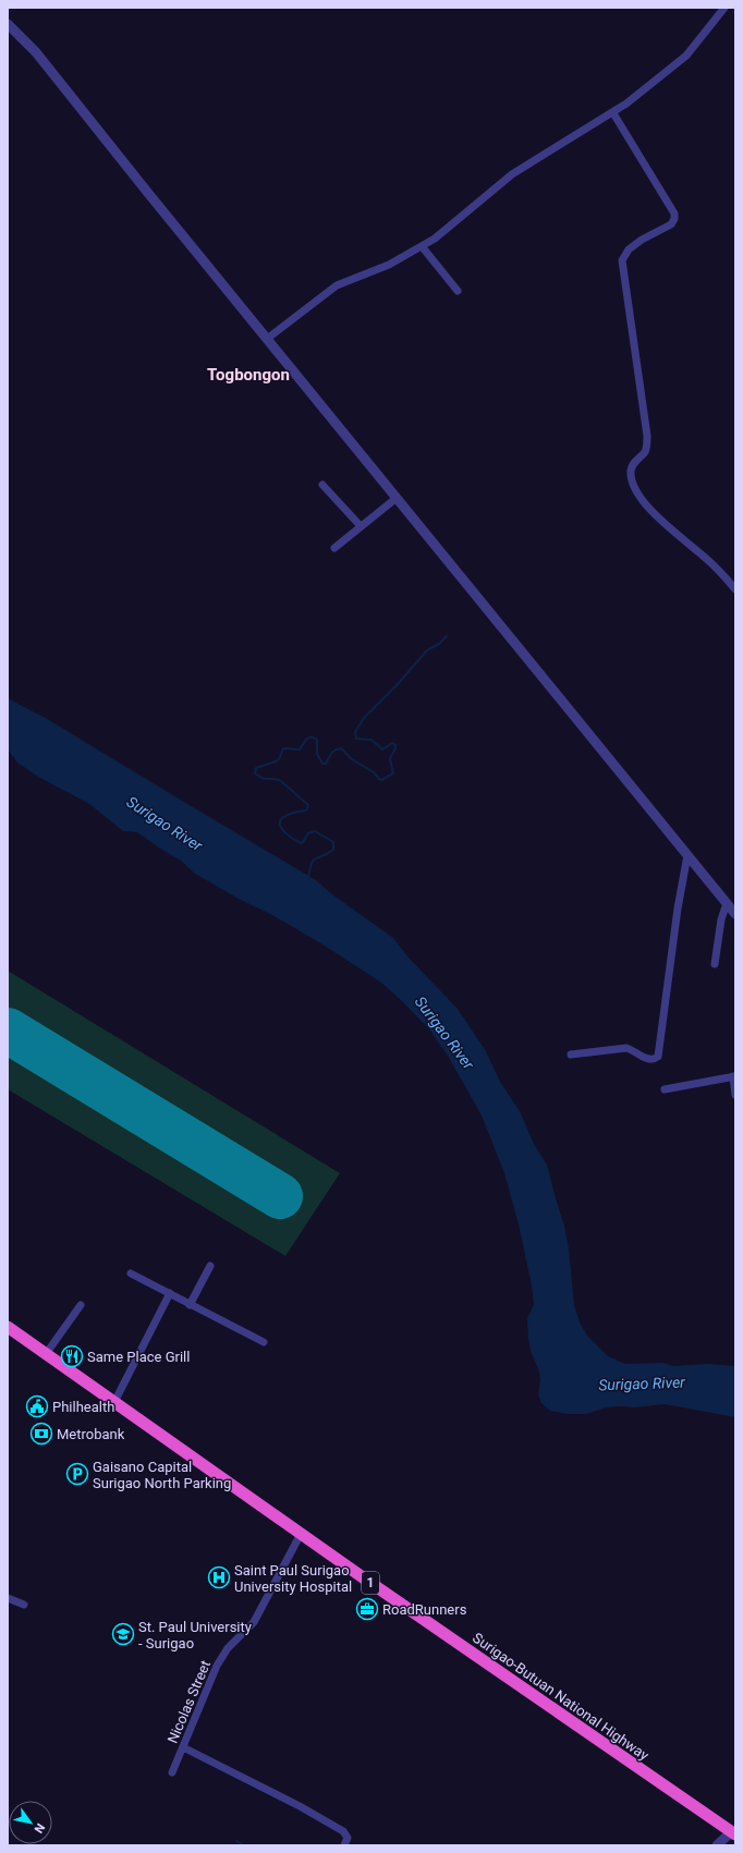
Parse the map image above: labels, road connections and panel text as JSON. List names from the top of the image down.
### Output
{
  "streets": {
    "highway": ["1", "Surigao-Butuan National Highway"],
    "street": ["Nicolas Street"]
  },
  "crossings": [
    ["Surigao-Butuan National Highway", "Nicolas Street"]
  ],
  "districts": ["Togbongon"],
  "water": ["Surigao River"],
  "places": {
    "restaurant": ["Same Place Grill"],
    "public building": ["Philhealth"],
    "bank": ["Metrobank"],
    "parking": ["Gaisano Capital Surigao North Parking"],
    "hospital": ["Saint Paul Surigao University Hospital"],
    "office": ["RoadRunners"],
    "school or university": ["St. Paul University - Surigao"]
  },
  "north": "bottom right"
}
